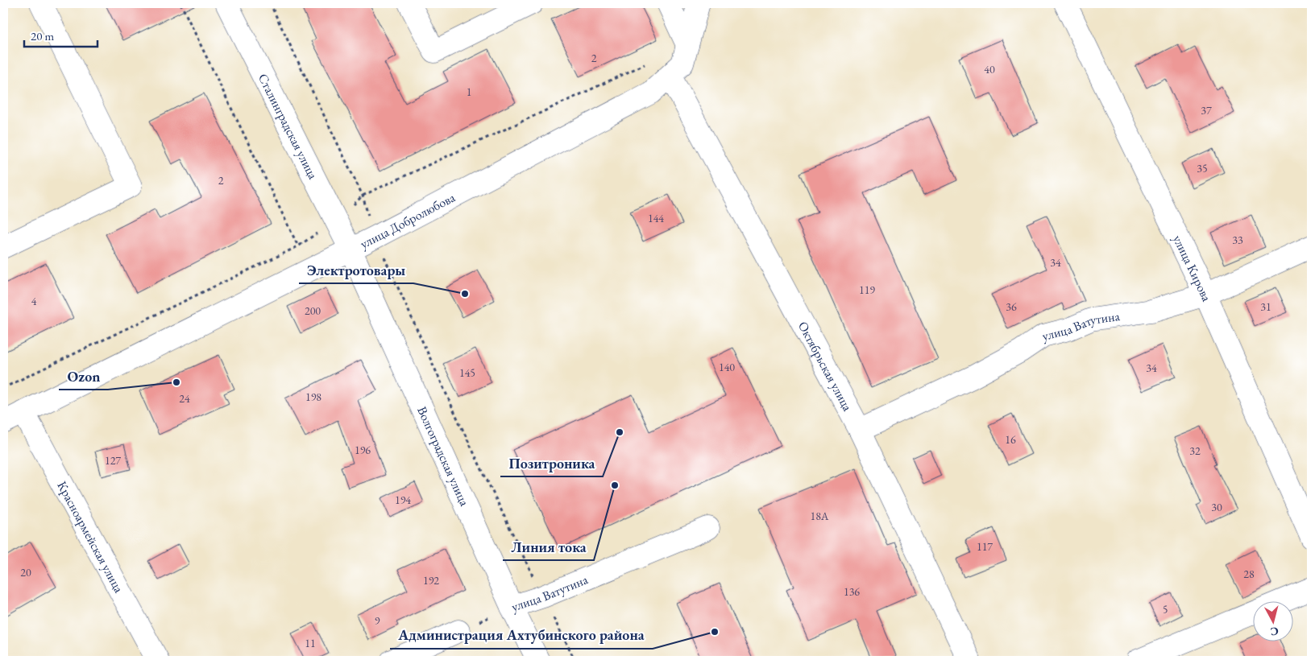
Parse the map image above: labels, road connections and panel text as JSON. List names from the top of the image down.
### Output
{
  "streets": {
    "street": [
      "Сталинградская улица",
      "улица Добролюбова",
      "улица Кирова",
      "улица Ватутина",
      "Октябрьская улица",
      "Волгоградская улица",
      "Красноармейская улица"
    ]
  },
  "crossings": [
    ["Сталинградская улица", "улица Добролюбова"],
    ["Сталинградская улица", "Волгоградская улица"],
    ["улица Добролюбова", "Октябрьская улица"],
    ["улица Добролюбова", "Волгоградская улица"],
    ["улица Добролюбова", "Красноармейская улица"],
    ["улица Кирова", "улица Ватутина"],
    ["улица Ватутина", "Октябрьская улица"],
    ["улица Ватутина", "Волгоградская улица"]
  ],
  "places": [
    "Электротовары",
    "Ozon",
    "Позитроника",
    "Линия тока",
    "Администрация Ахтубинского района"
  ],
  "house_numbers": [
    "2",
    "40",
    "1",
    "37",
    "35",
    "2",
    "144",
    "33",
    "34",
    "119",
    "4",
    "36",
    "31",
    "200",
    "140",
    "34",
    "145",
    "198",
    "24",
    "16",
    "196",
    "32",
    "127",
    "194",
    "30",
    "18А",
    "117",
    "20",
    "28",
    "192",
    "136",
    "5",
    "9",
    "11"
  ],
  "scale_bar": "20 m",
  "north": "bottom"
}
